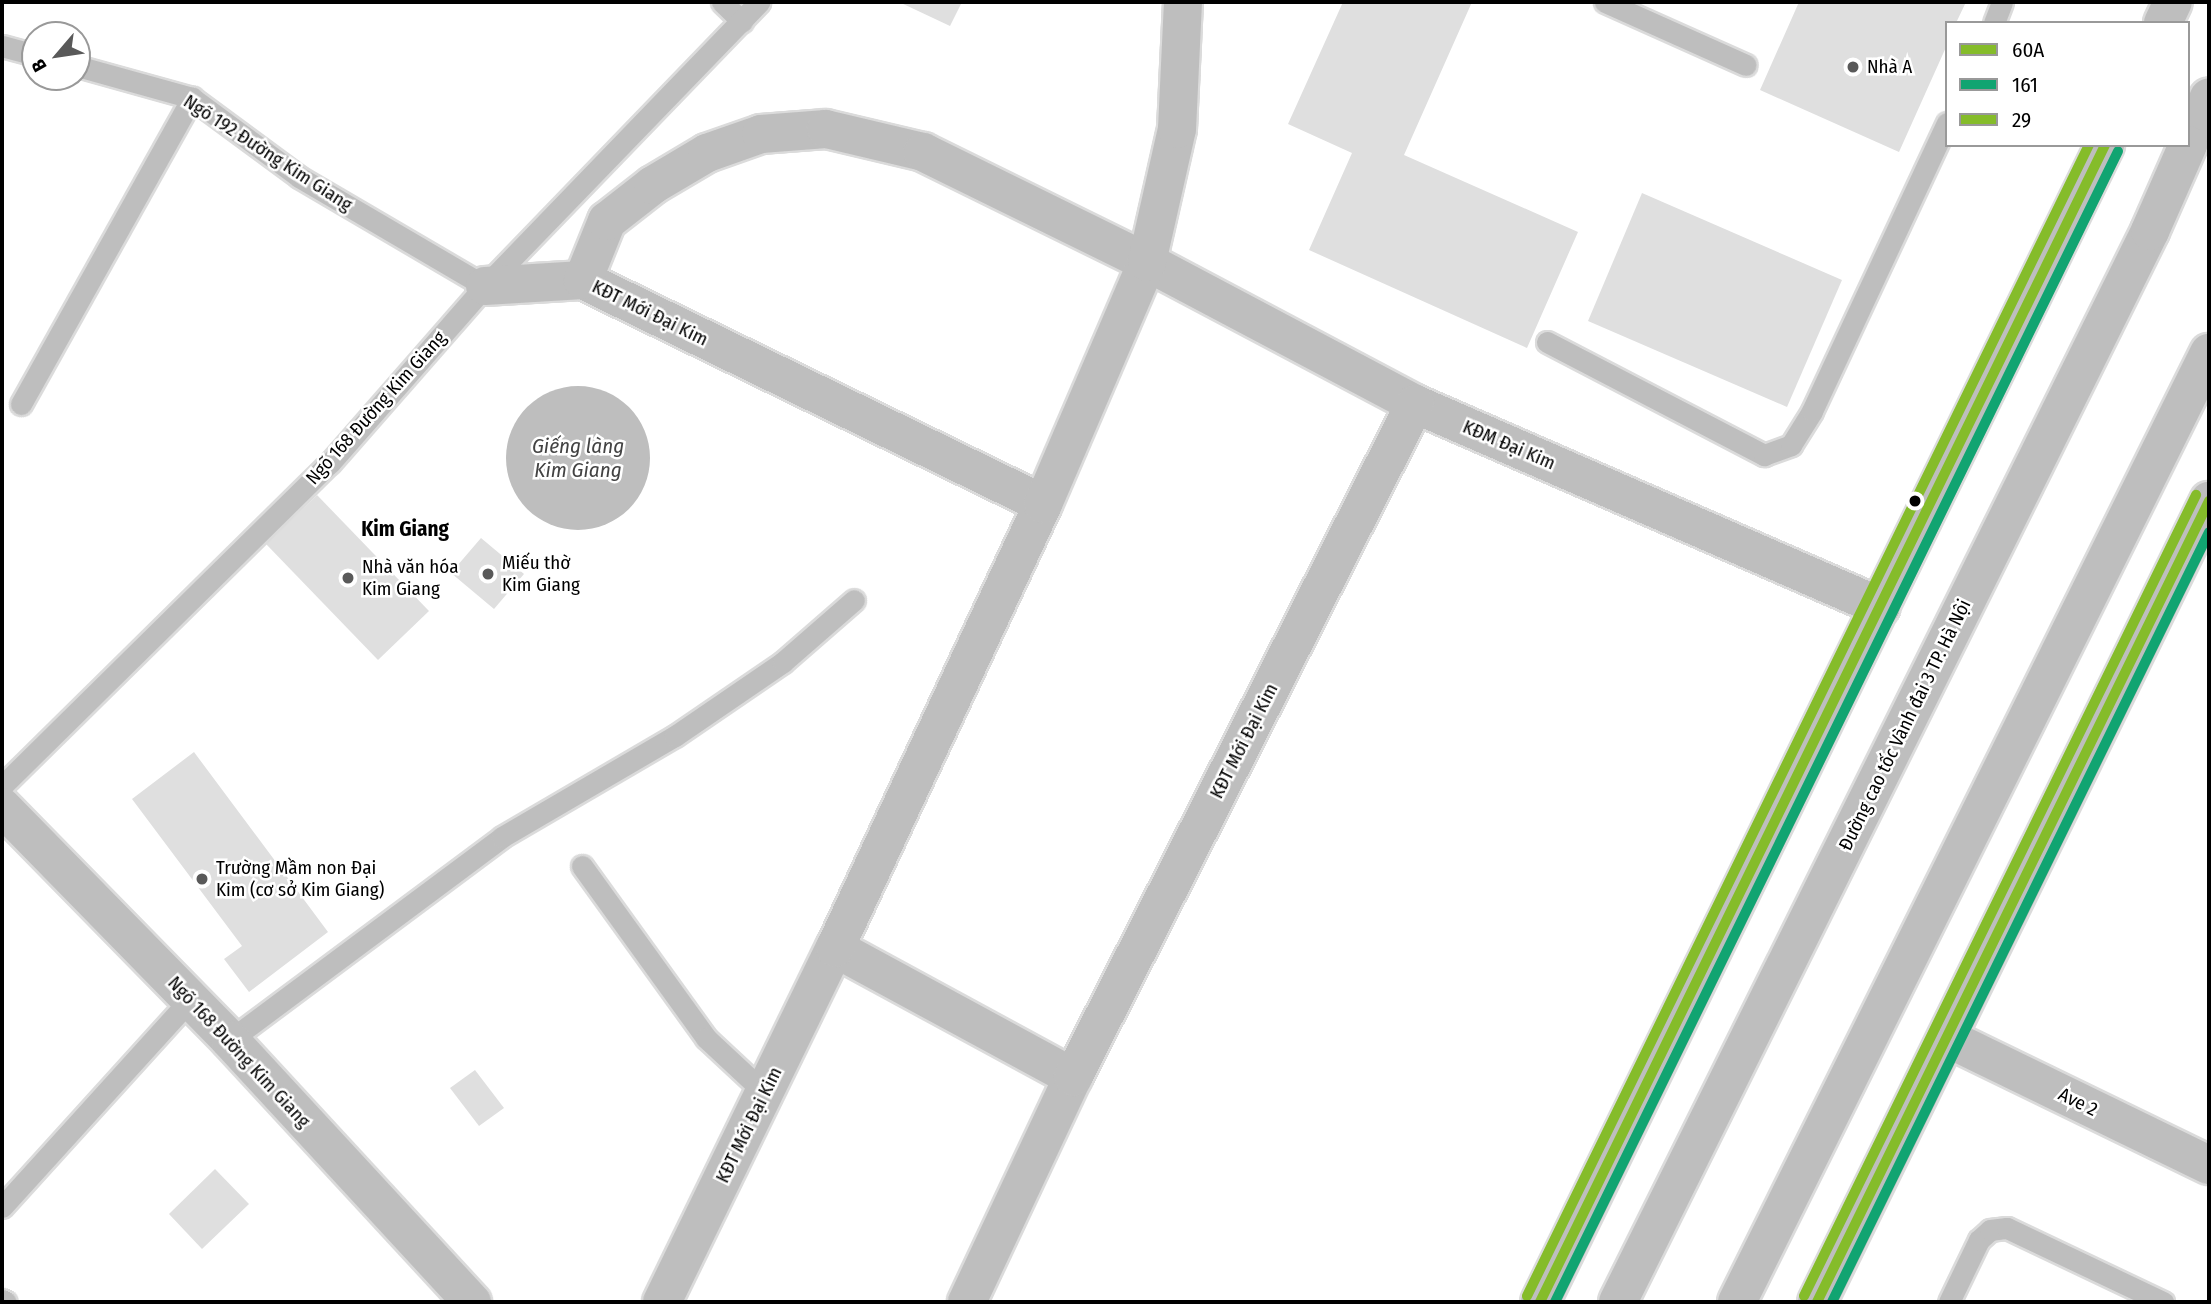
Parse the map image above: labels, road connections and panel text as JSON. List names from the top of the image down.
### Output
{
  "streets": {
    "main road": [
      "KĐT Mới Đại Kim",
      "Ngõ 168 Đường Kim Giang",
      "KĐM Đại Kim",
      "Đường cao tốc Vành đai 3 TP. Hà Nội",
      "Ave 2"
    ],
    "lane": ["Ngõ 192 Đường Kim Giang"]
  },
  "crossings": [
    ["Ngõ 192 Đường Kim Giang", "Ngõ 168 Đường Kim Giang"],
    ["KĐT Mới Đại Kim", "KĐM Đại Kim"]
  ],
  "districts": ["Kim Giang"],
  "water": ["Giếng làng Kim Giang"],
  "places": [
    "Nhà A",
    "Miếu thờ Kim Giang",
    "Nhà văn hóa Kim Giang",
    "Trường Mầm non Đại Kim (cơ sở Kim Giang)"
  ],
  "lines": ["transit line 60A", "transit line 29", "transit line 161"],
  "legend": ["60A", "161", "29"],
  "north": "bottom left"
}
